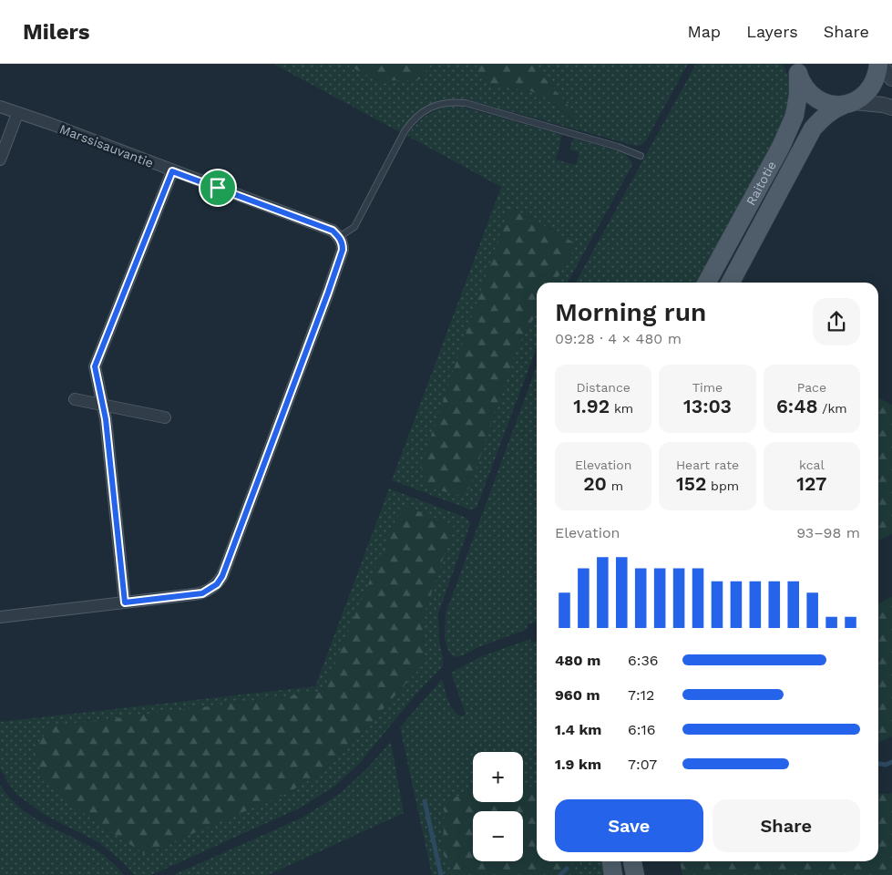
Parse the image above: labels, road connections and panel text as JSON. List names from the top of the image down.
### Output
{
  "streets": {
    "main road": ["Raitotie"],
    "street": ["Marssisauvantie"]
  },
  "page": {
    "header": "Milers",
    "nav": ["Map", "Layers", "Share"],
    "heading": ["Morning run", "09:28 · 4 × 480 m"],
    "stats": [
      ["Distance", "1.92 km"],
      ["Time", "13:03"],
      ["Pace", "6:48 /km"],
      ["Elevation", "20 m"],
      ["Heart rate", "152 bpm"],
      ["kcal", "127"]
    ],
    "chart": ["Elevation", "93–98 m"],
    "list": [
      {
        "name": "480 m",
        "note": "6:36"
      },
      {
        "name": "960 m",
        "note": "7:12"
      },
      {
        "name": "1.4 km",
        "note": "6:16"
      },
      {
        "name": "1.9 km",
        "note": "7:07"
      }
    ],
    "map_buttons": ["+", "−"],
    "buttons": ["Save", "Share"]
  }
}
